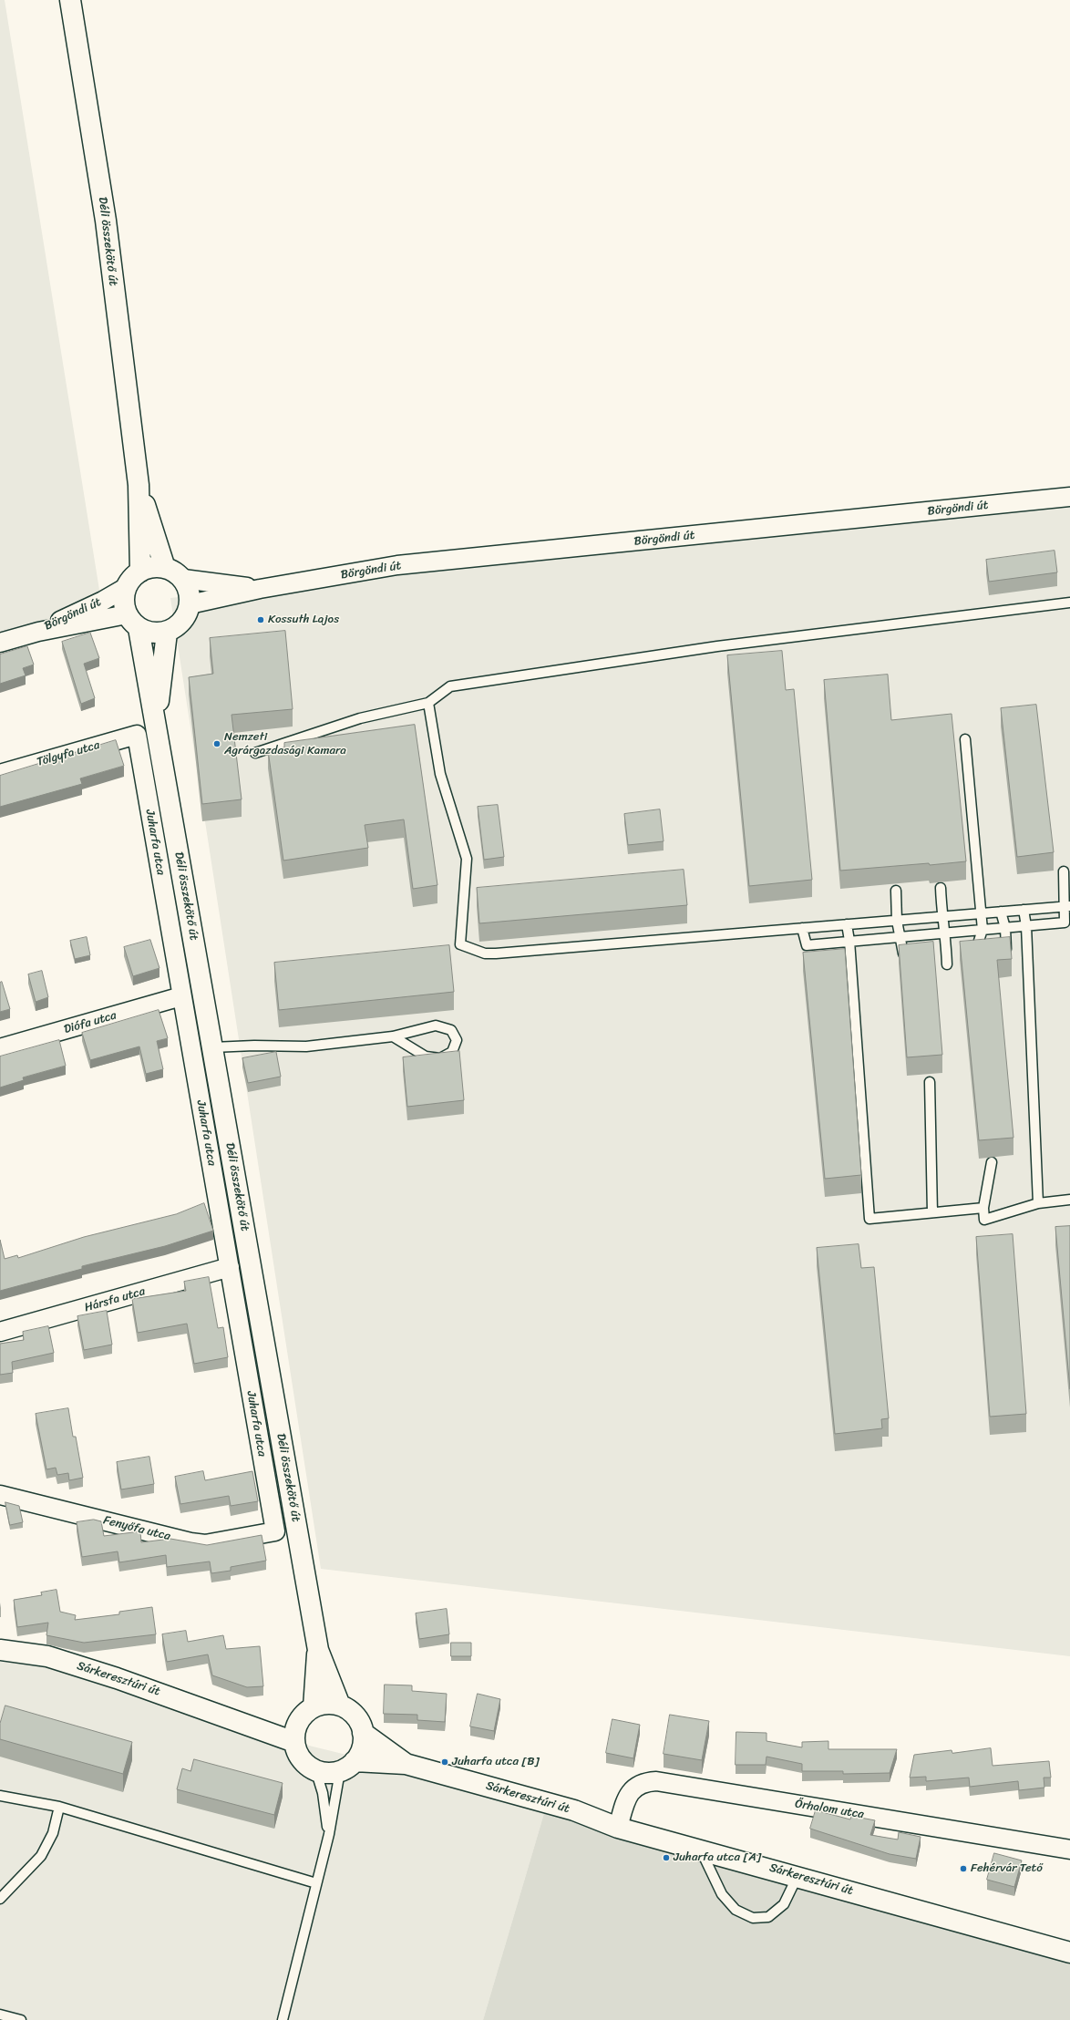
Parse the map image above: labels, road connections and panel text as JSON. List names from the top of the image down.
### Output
{
  "streets": {
    "main road": ["Déli összekötő út", "Sárkeresztúri út"],
    "street": [
      "Börgöndi út",
      "Tölgyfa utca",
      "Juharfa utca",
      "Diófa utca",
      "Hársfa utca",
      "Fenyőfa utca",
      "Őrhalom utca"
    ]
  },
  "crossings": [
    ["Déli összekötő út", "Börgöndi út"],
    ["Déli összekötő út", "Sárkeresztúri út"],
    ["Tölgyfa utca", "Juharfa utca"],
    ["Juharfa utca", "Diófa utca"],
    ["Juharfa utca", "Hársfa utca"],
    ["Juharfa utca", "Fenyőfa utca"],
    ["Sárkeresztúri út", "Őrhalom utca"]
  ],
  "places": [
    "Kossuth Lajos",
    "Nemzeti Agrárgazdasági Kamara",
    "Juharfa utca [B]",
    "Juharfa utca [A]",
    "Fehérvár Tető"
  ]
}
